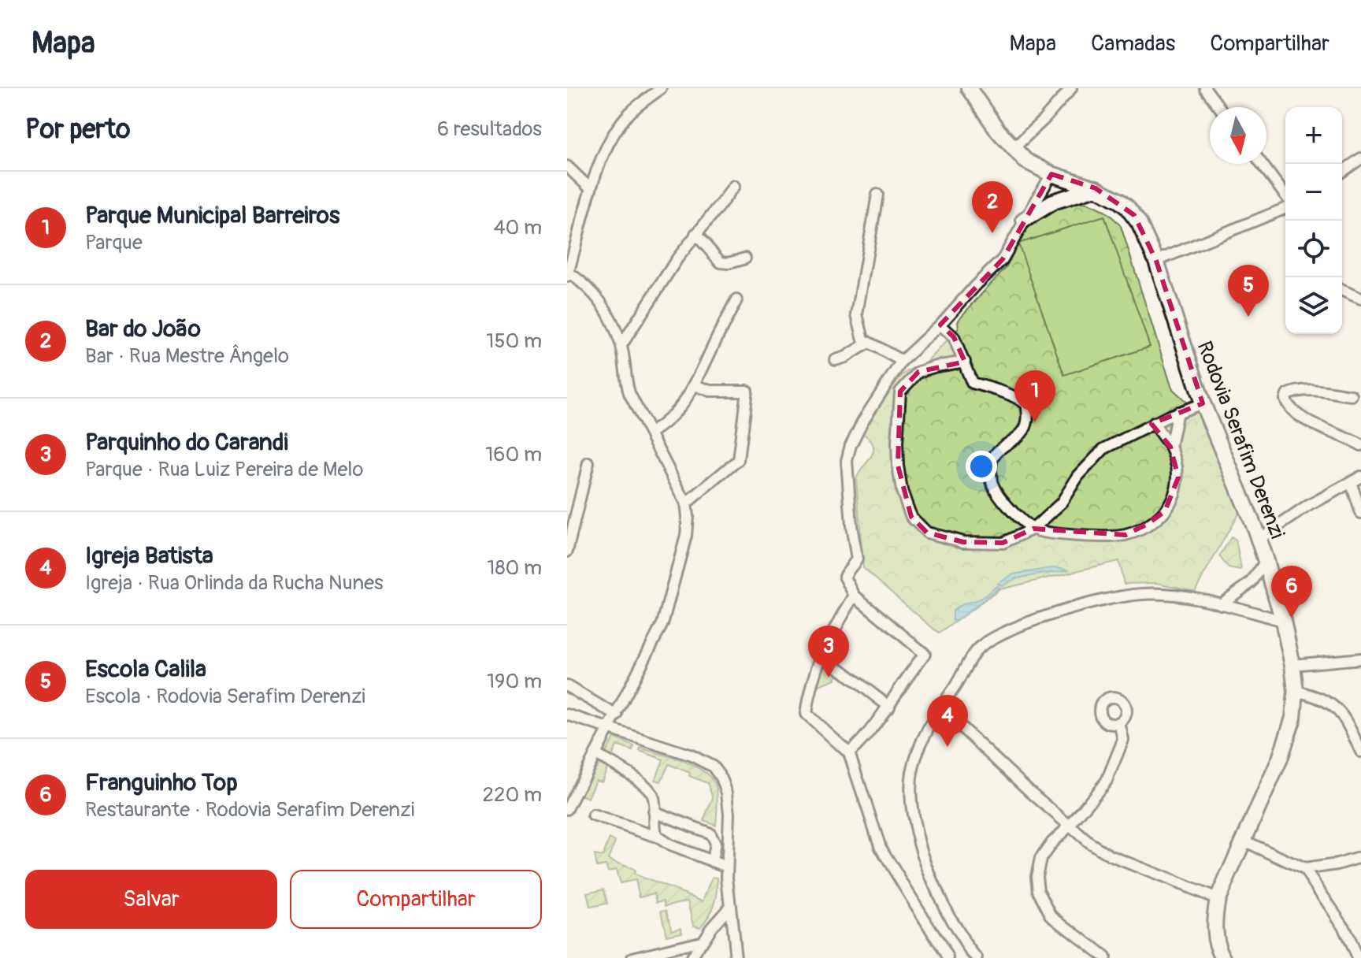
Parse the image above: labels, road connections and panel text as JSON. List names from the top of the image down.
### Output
{
  "streets": {
    "main road": ["Rodovia Serafim Derenzi"]
  },
  "north": "bottom",
  "page": {
    "header": "Mapa",
    "nav": ["Mapa", "Camadas", "Compartilhar"],
    "heading": ["Por perto", "6 resultados"],
    "map_buttons": ["+", "−"],
    "list": [
      {
        "mark": "1",
        "name": "Parque Municipal Barreiros",
        "note": "Parque",
        "value": "40 m"
      },
      {
        "mark": "2",
        "name": "Bar do João",
        "note": "Bar · Rua Mestre Ângelo",
        "value": "150 m"
      },
      {
        "mark": "3",
        "name": "Parquinho do Carandi",
        "note": "Parque · Rua Luiz Pereira de Melo",
        "value": "160 m"
      },
      {
        "mark": "4",
        "name": "Igreja Batista",
        "note": "Igreja · Rua Orlinda da Rucha Nunes",
        "value": "180 m"
      },
      {
        "mark": "5",
        "name": "Escola Calila",
        "note": "Escola · Rodovia Serafim Derenzi",
        "value": "190 m"
      },
      {
        "mark": "6",
        "name": "Franguinho Top",
        "note": "Restaurante · Rodovia Serafim Derenzi",
        "value": "220 m"
      }
    ],
    "pins": [
      "2",
      "5",
      "1",
      "6",
      "3",
      "4"
    ],
    "buttons": ["Salvar", "Compartilhar"]
  }
}
